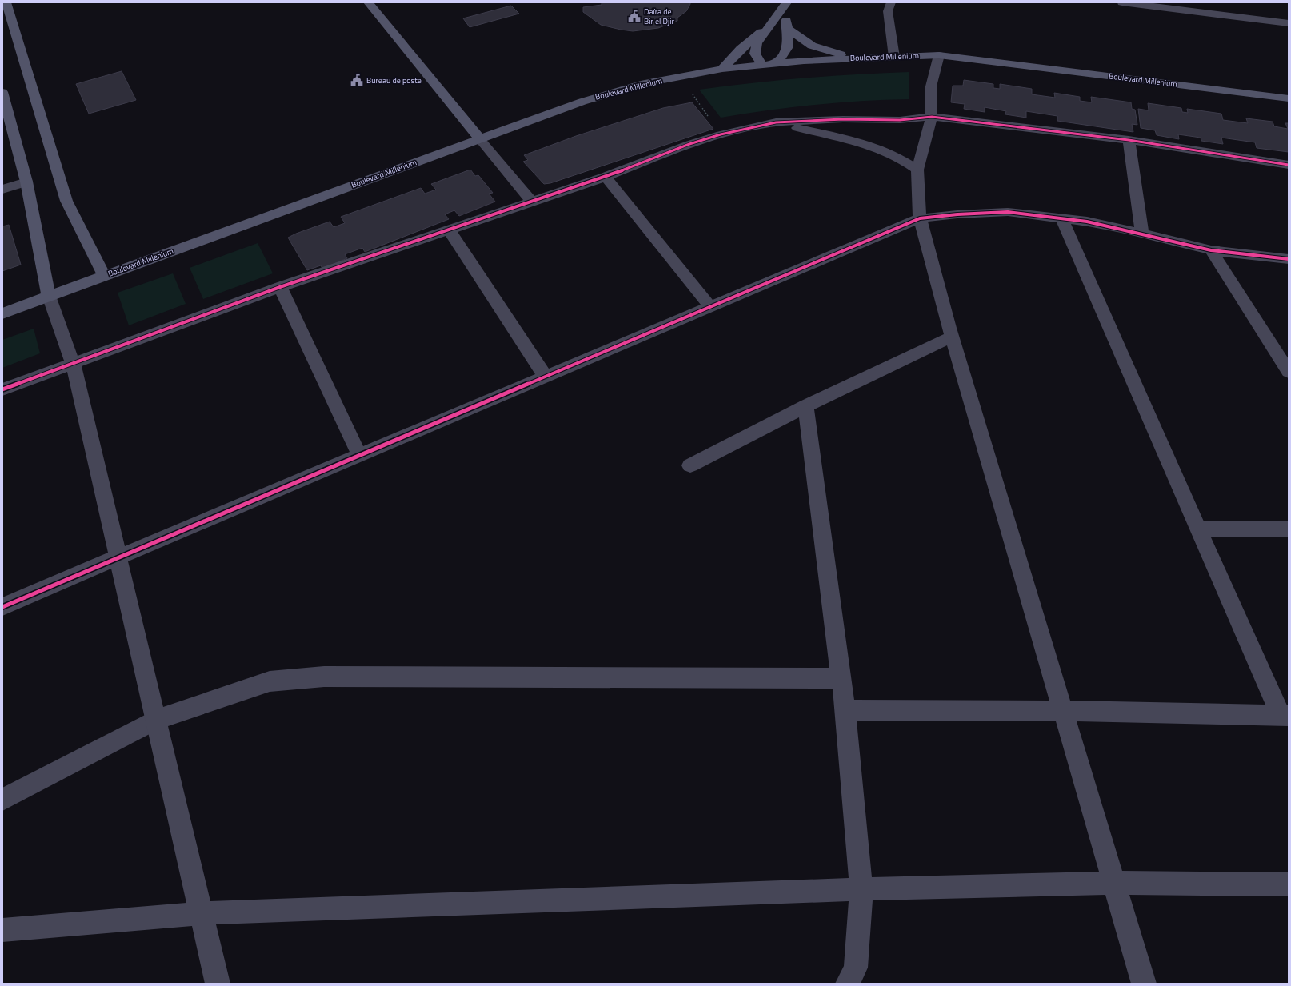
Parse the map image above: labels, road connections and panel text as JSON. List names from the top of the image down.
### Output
{
  "streets": {
    "main road": ["Boulevard Millenium"]
  },
  "places": {
    "public building": ["Daïra de Bir el Djir", "Bureau de poste"]
  }
}
